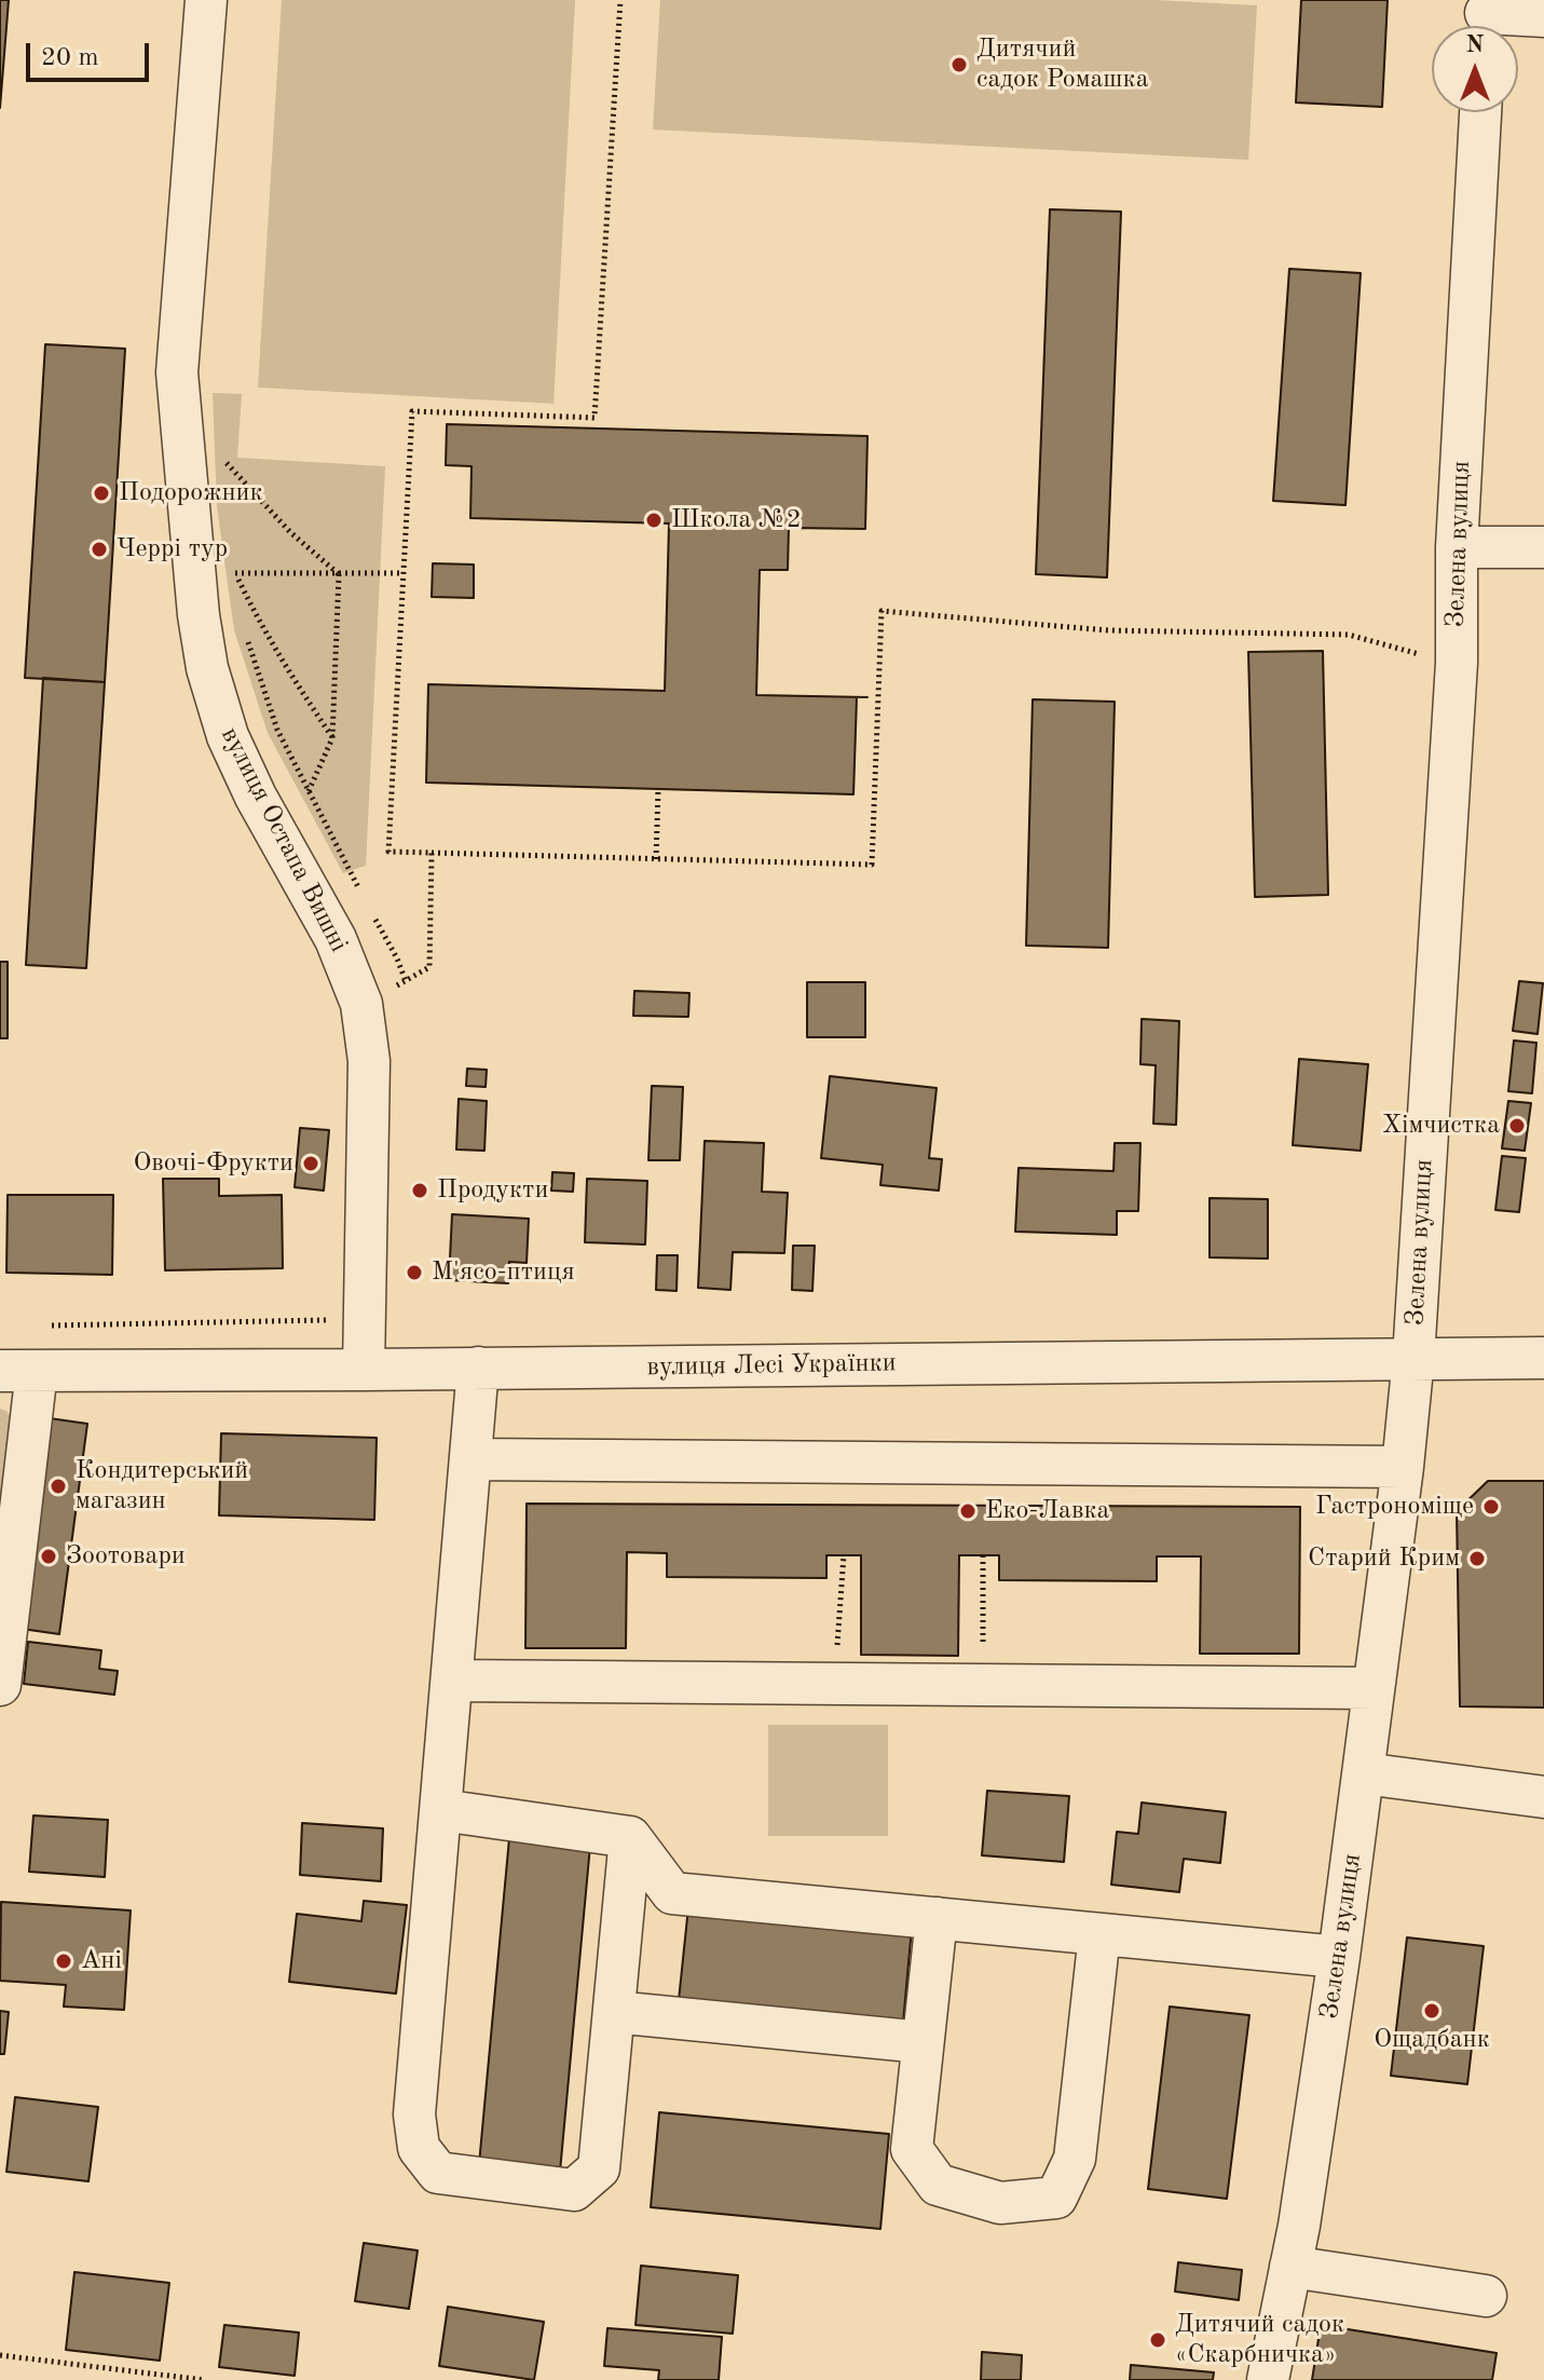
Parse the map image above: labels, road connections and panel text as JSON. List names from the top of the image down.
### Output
{
  "streets": {
    "street": ["Зелена вулиця", "вулиця Остапа Вишні", "вулиця Лесі Українки"]
  },
  "crossings": [
    ["Зелена вулиця", "вулиця Лесі Українки"],
    ["вулиця Остапа Вишні", "вулиця Лесі Українки"]
  ],
  "places": [
    "Дитячий садок Ромашка",
    "Подорожник",
    "Школа №2",
    "Черрі тур",
    "Хімчистка",
    "Овочі-Фрукти",
    "Продукти",
    "М'ясо-птиця",
    "Кондитерський магазин",
    "Гастрономіще",
    "Еко-Лавка",
    "Зоотовари",
    "Старий Крим",
    "Ані",
    "Ощадбанк",
    "Дитячий садок «Скарбничка»"
  ],
  "scale_bar": "20 m",
  "north": "top"
}
